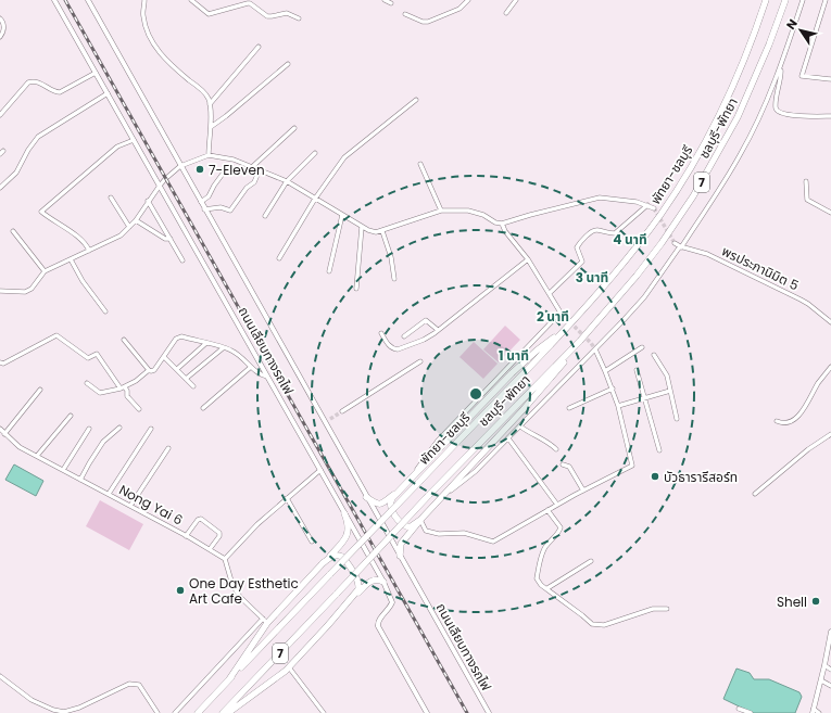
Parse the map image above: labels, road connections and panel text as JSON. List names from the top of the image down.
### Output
{
  "streets": {
    "highway": ["ชลบุรี-พัทยา", "พัทยา-ชลบุรี", "7"],
    "street": ["พรประภานิมิต 5", "ถนนเลียบทางรถไฟ", "Nong Yai 6"]
  },
  "places": [
    "7-Eleven",
    "บัวธารารีสอร์ท",
    "One Day Esthetic Art Cafe",
    "Shell"
  ],
  "north": "top left",
  "rings": [
    "4 นาที",
    "3 นาที",
    "2 นาที",
    "1 นาที"
  ]
}
